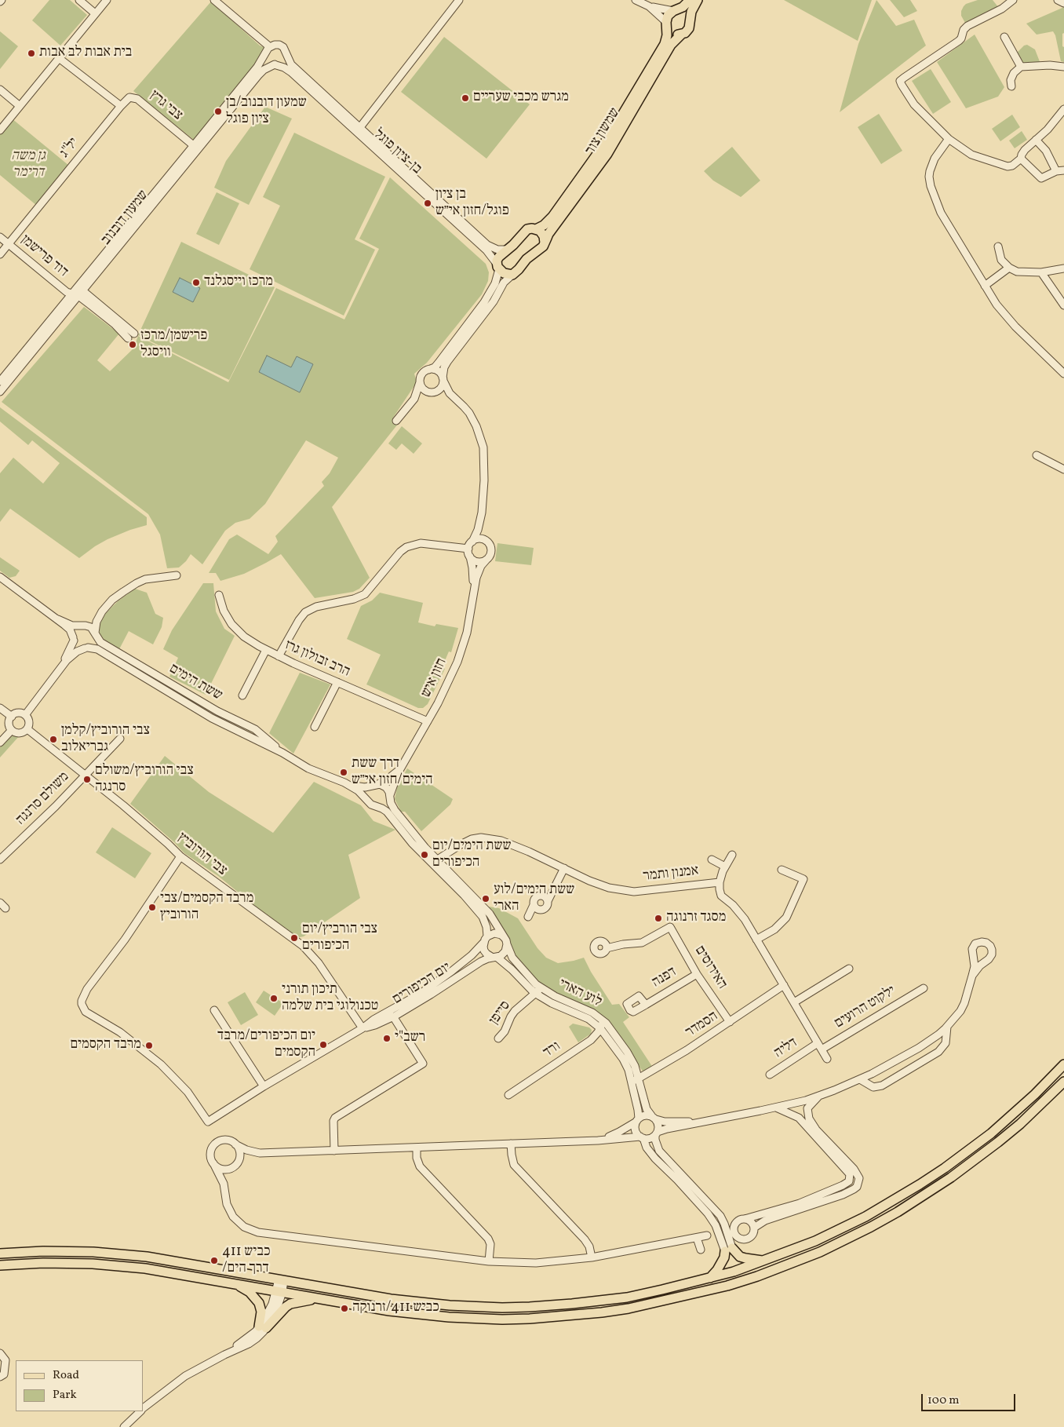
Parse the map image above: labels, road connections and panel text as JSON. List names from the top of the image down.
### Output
{
  "streets": {
    "main road": ["שמשון צור"],
    "street": [
      "צבי גרץ",
      "יל\"ג",
      "בן-ציון פוגל",
      "שמעון דובנוב",
      "דוד פרישמן",
      "הרב זבולון גרז",
      "חזון איש",
      "ששת הימים",
      "משולם סרנגה",
      "צבי הורוביץ",
      "אמנון ותמר",
      "האירוסים",
      "דפנה",
      "יום הכיפורים",
      "לוע הארי",
      "ילקוט הרועים",
      "סייפן",
      "הסמדר",
      "דליה",
      "ורד"
    ]
  },
  "crossings": [
    ["צבי גרץ", "יל\"ג"],
    ["צבי גרץ", "שמעון דובנוב"],
    ["שמשון צור", "בן-ציון פוגל"],
    ["יל\"ג", "דוד פרישמן"],
    ["בן-ציון פוגל", "שמעון דובנוב"],
    ["שמעון דובנוב", "דוד פרישמן"],
    ["הרב זבולון גרז", "חזון איש"],
    ["חזון איש", "ששת הימים"],
    ["משולם סרנגה", "צבי הורוביץ"],
    ["צבי הורוביץ", "יום הכיפורים"],
    ["אמנון ותמר", "ילקוט הרועים"],
    ["אמנון ותמר", "הסמדר"],
    ["אמנון ותמר", "דליה"],
    ["האירוסים", "דפנה"],
    ["האירוסים", "הסמדר"],
    ["יום הכיפורים", "לוע הארי"],
    ["לוע הארי", "סייפן"],
    ["לוע הארי", "הסמדר"],
    ["לוע הארי", "ורד"],
    ["ילקוט הרועים", "דליה"]
  ],
  "parks": ["גן משה דרימר"],
  "places": [
    "בית אבות לב אבות",
    "מגרש מכבי שעריים",
    "שמעון דובנוב/בן ציון פוגל",
    "בן ציון פוגל/חזון אי״ש",
    "מרכז וייסגלנד",
    "פרישמן/מרכז וויסגל",
    "צבי הורוביץ/קלמן גבריאלוב",
    "דרך ששת הימים/חזון אי״ש",
    "צבי הורוביץ/משולם סרנגה",
    "ששת הימים/יום הכיפורים",
    "ששת הימים/לוע הארי",
    "מרבד הקסמים/צבי הורוביץ",
    "מסגד זרנוגה",
    "צבי הורביץ/יום הכיפורים",
    "תיכון תורני טכנולוגי בית שלמה",
    "רשב\"י",
    "יום הכיפורים/מרבד הקסמים",
    "מרבד הקסמים",
    "כביש 411 /דרך הים",
    "כביש 411/זרנוקה"
  ],
  "legend": ["Road", "Park"],
  "scale_bar": "100 m"
}
